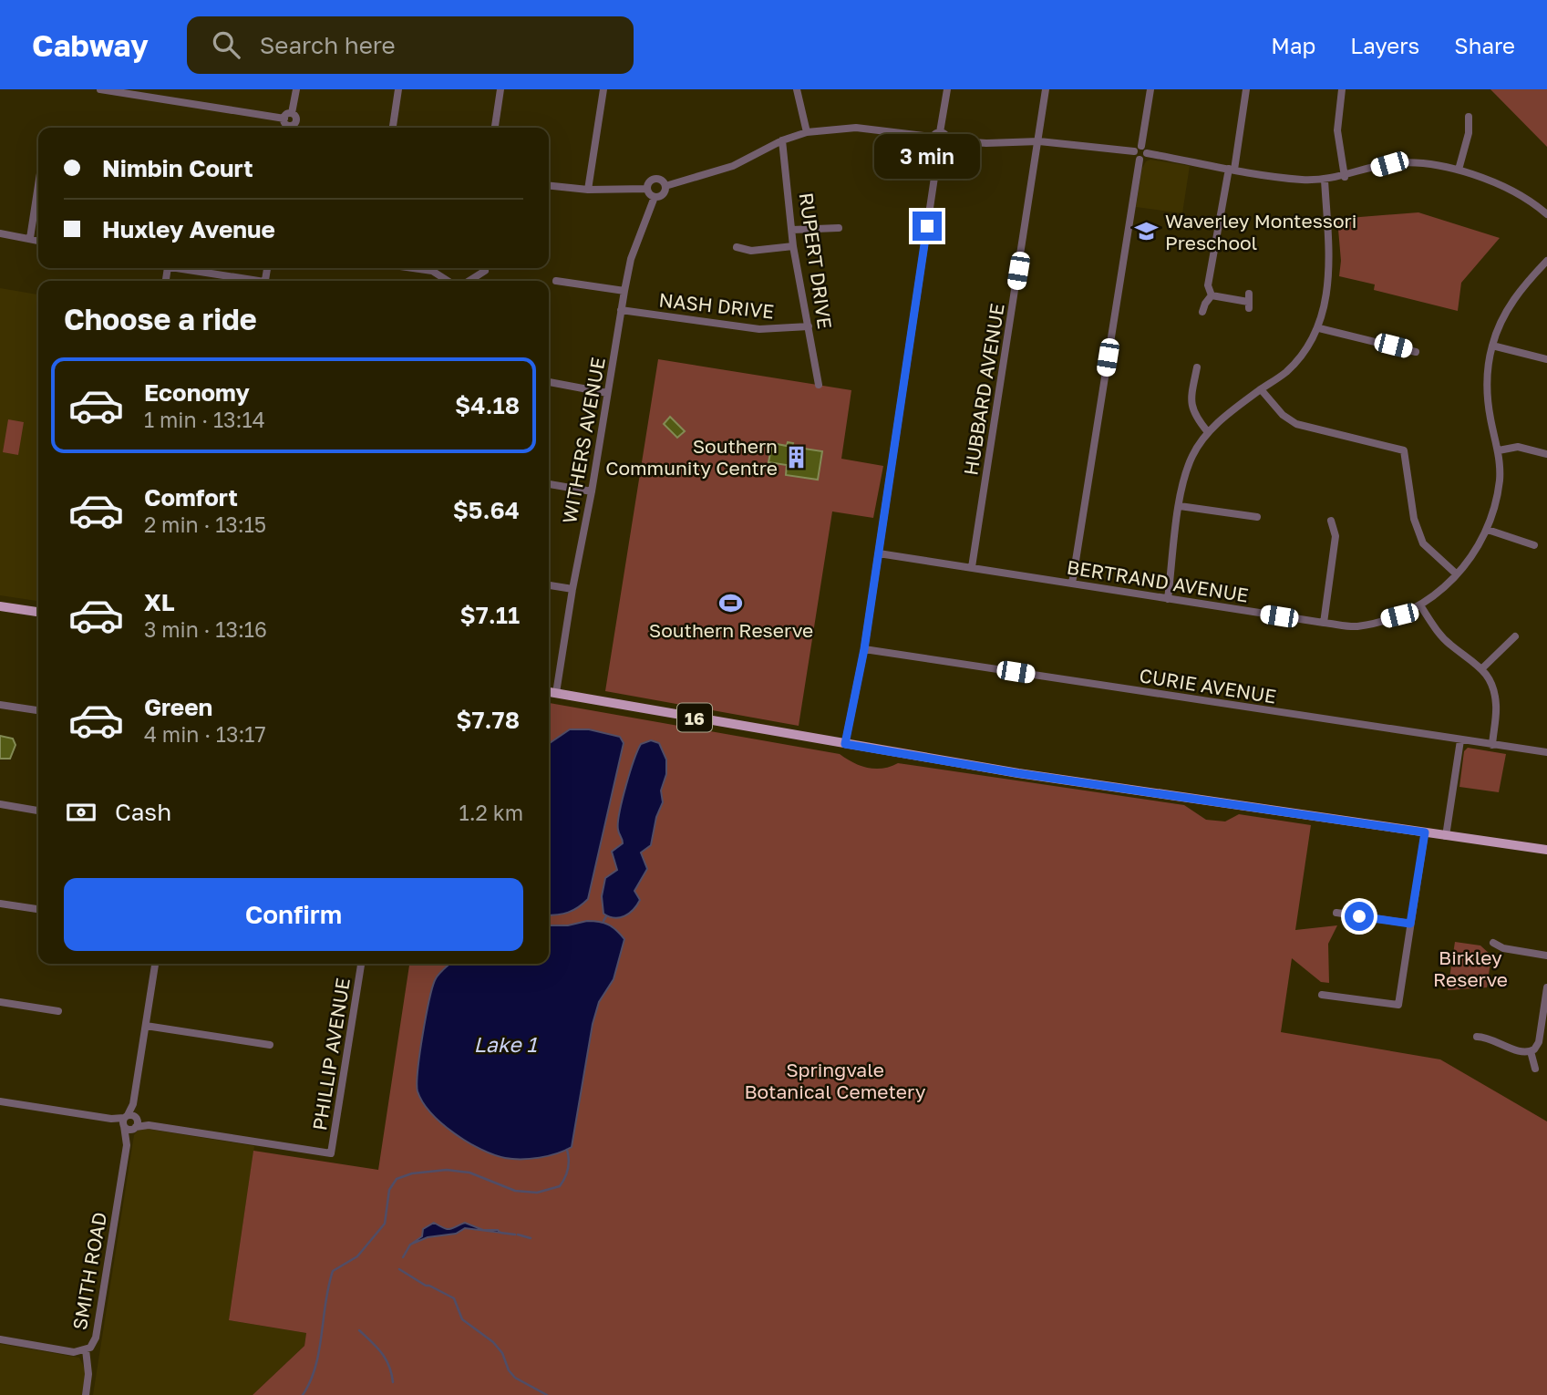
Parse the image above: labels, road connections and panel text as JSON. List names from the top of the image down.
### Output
{
  "streets": {
    "main road": ["16"],
    "street": [
      "RUPERT DRIVE",
      "NASH DRIVE",
      "HUBBARD AVENUE",
      "WITHERS AVENUE",
      "BERTRAND AVENUE",
      "CURIE AVENUE",
      "PHILLIP AVENUE",
      "SMITH ROAD"
    ]
  },
  "crossings": [
    ["RUPERT DRIVE", "NASH DRIVE"],
    ["NASH DRIVE", "WITHERS AVENUE"],
    ["HUBBARD AVENUE", "BERTRAND AVENUE"],
    ["WITHERS AVENUE", "16"],
    ["PHILLIP AVENUE", "SMITH ROAD"]
  ],
  "water": ["Lake 1"],
  "parks": ["Birkley Reserve", "Springvale Botanical Cemetery"],
  "places": {
    "school or university": ["Waverley Montessori Preschool"],
    "building": ["Southern Community Centre"],
    "sports": ["Southern Reserve"]
  },
  "page": {
    "header": "Cabway",
    "search": "Search here",
    "nav": ["Map", "Layers", "Share"],
    "banner": ["Nimbin Court", "Huxley Avenue"],
    "bubble": "3 min",
    "heading": "Choose a ride",
    "list": [
      {
        "name": "Economy",
        "note": "1 min · 13:14",
        "value": "$4.18"
      },
      {
        "name": "Comfort",
        "note": "2 min · 13:15",
        "value": "$5.64"
      },
      {
        "name": "XL",
        "note": "3 min · 13:16",
        "value": "$7.11"
      },
      {
        "name": "Green",
        "note": "4 min · 13:17",
        "value": "$7.78"
      }
    ],
    "pay": ["Cash", "1.2 km"],
    "buttons": "Confirm"
  }
}
